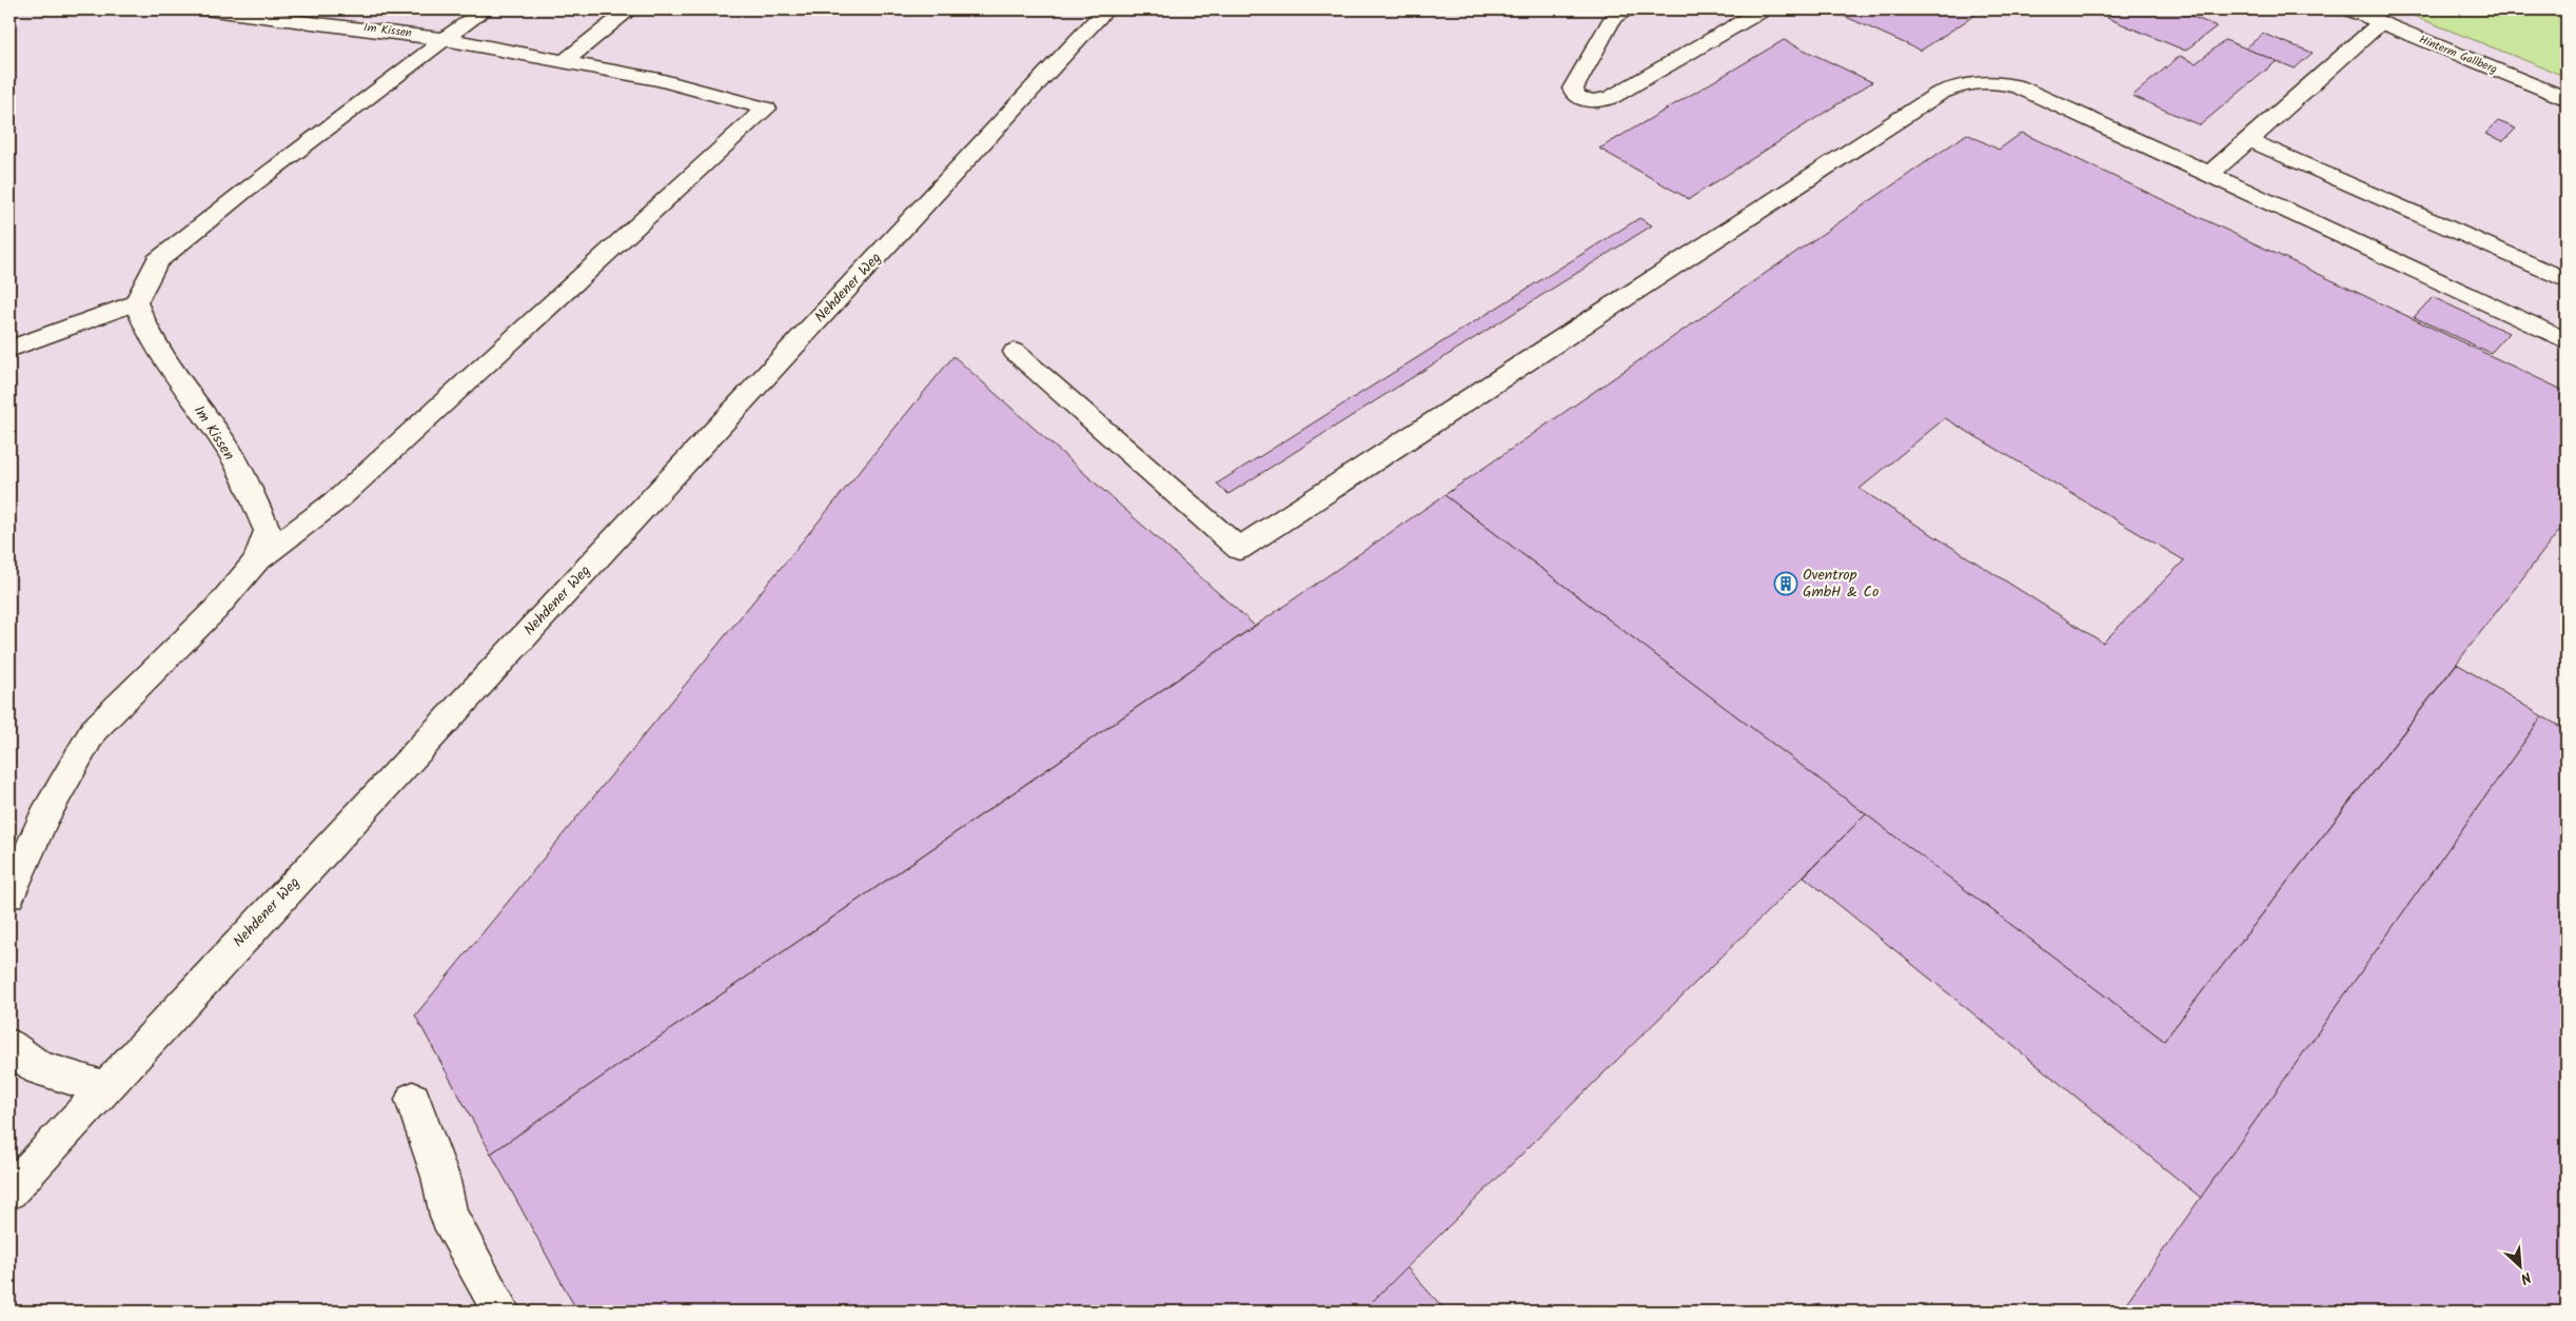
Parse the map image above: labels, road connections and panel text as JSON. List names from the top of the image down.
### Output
{
  "streets": {
    "street": ["Im Kissen", "Hinterm Gallberg", "Nehdener Weg"]
  },
  "places": {
    "building": ["Oventrop GmbH & Co"]
  },
  "north": "bottom right"
}
